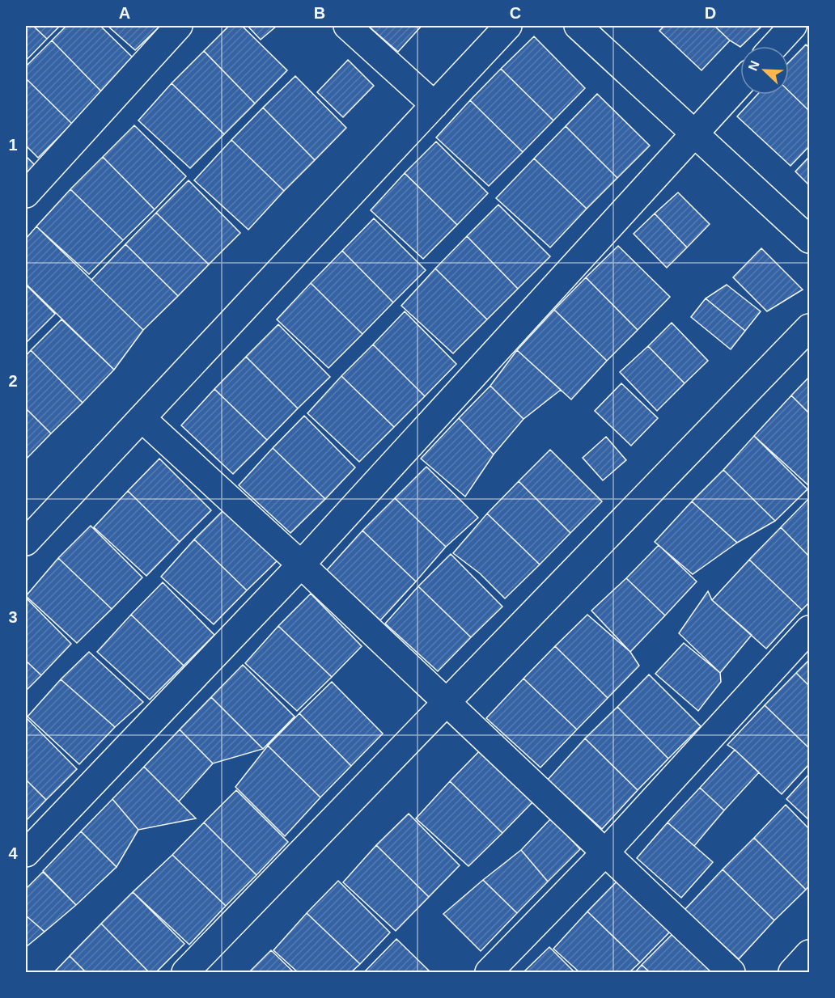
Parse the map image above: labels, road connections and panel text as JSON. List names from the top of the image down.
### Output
{
  "north": "top left",
  "grid": {
    "columns": [
      "A",
      "B",
      "C",
      "D"
    ],
    "rows": [
      "1",
      "2",
      "3",
      "4"
    ]
  }
}
